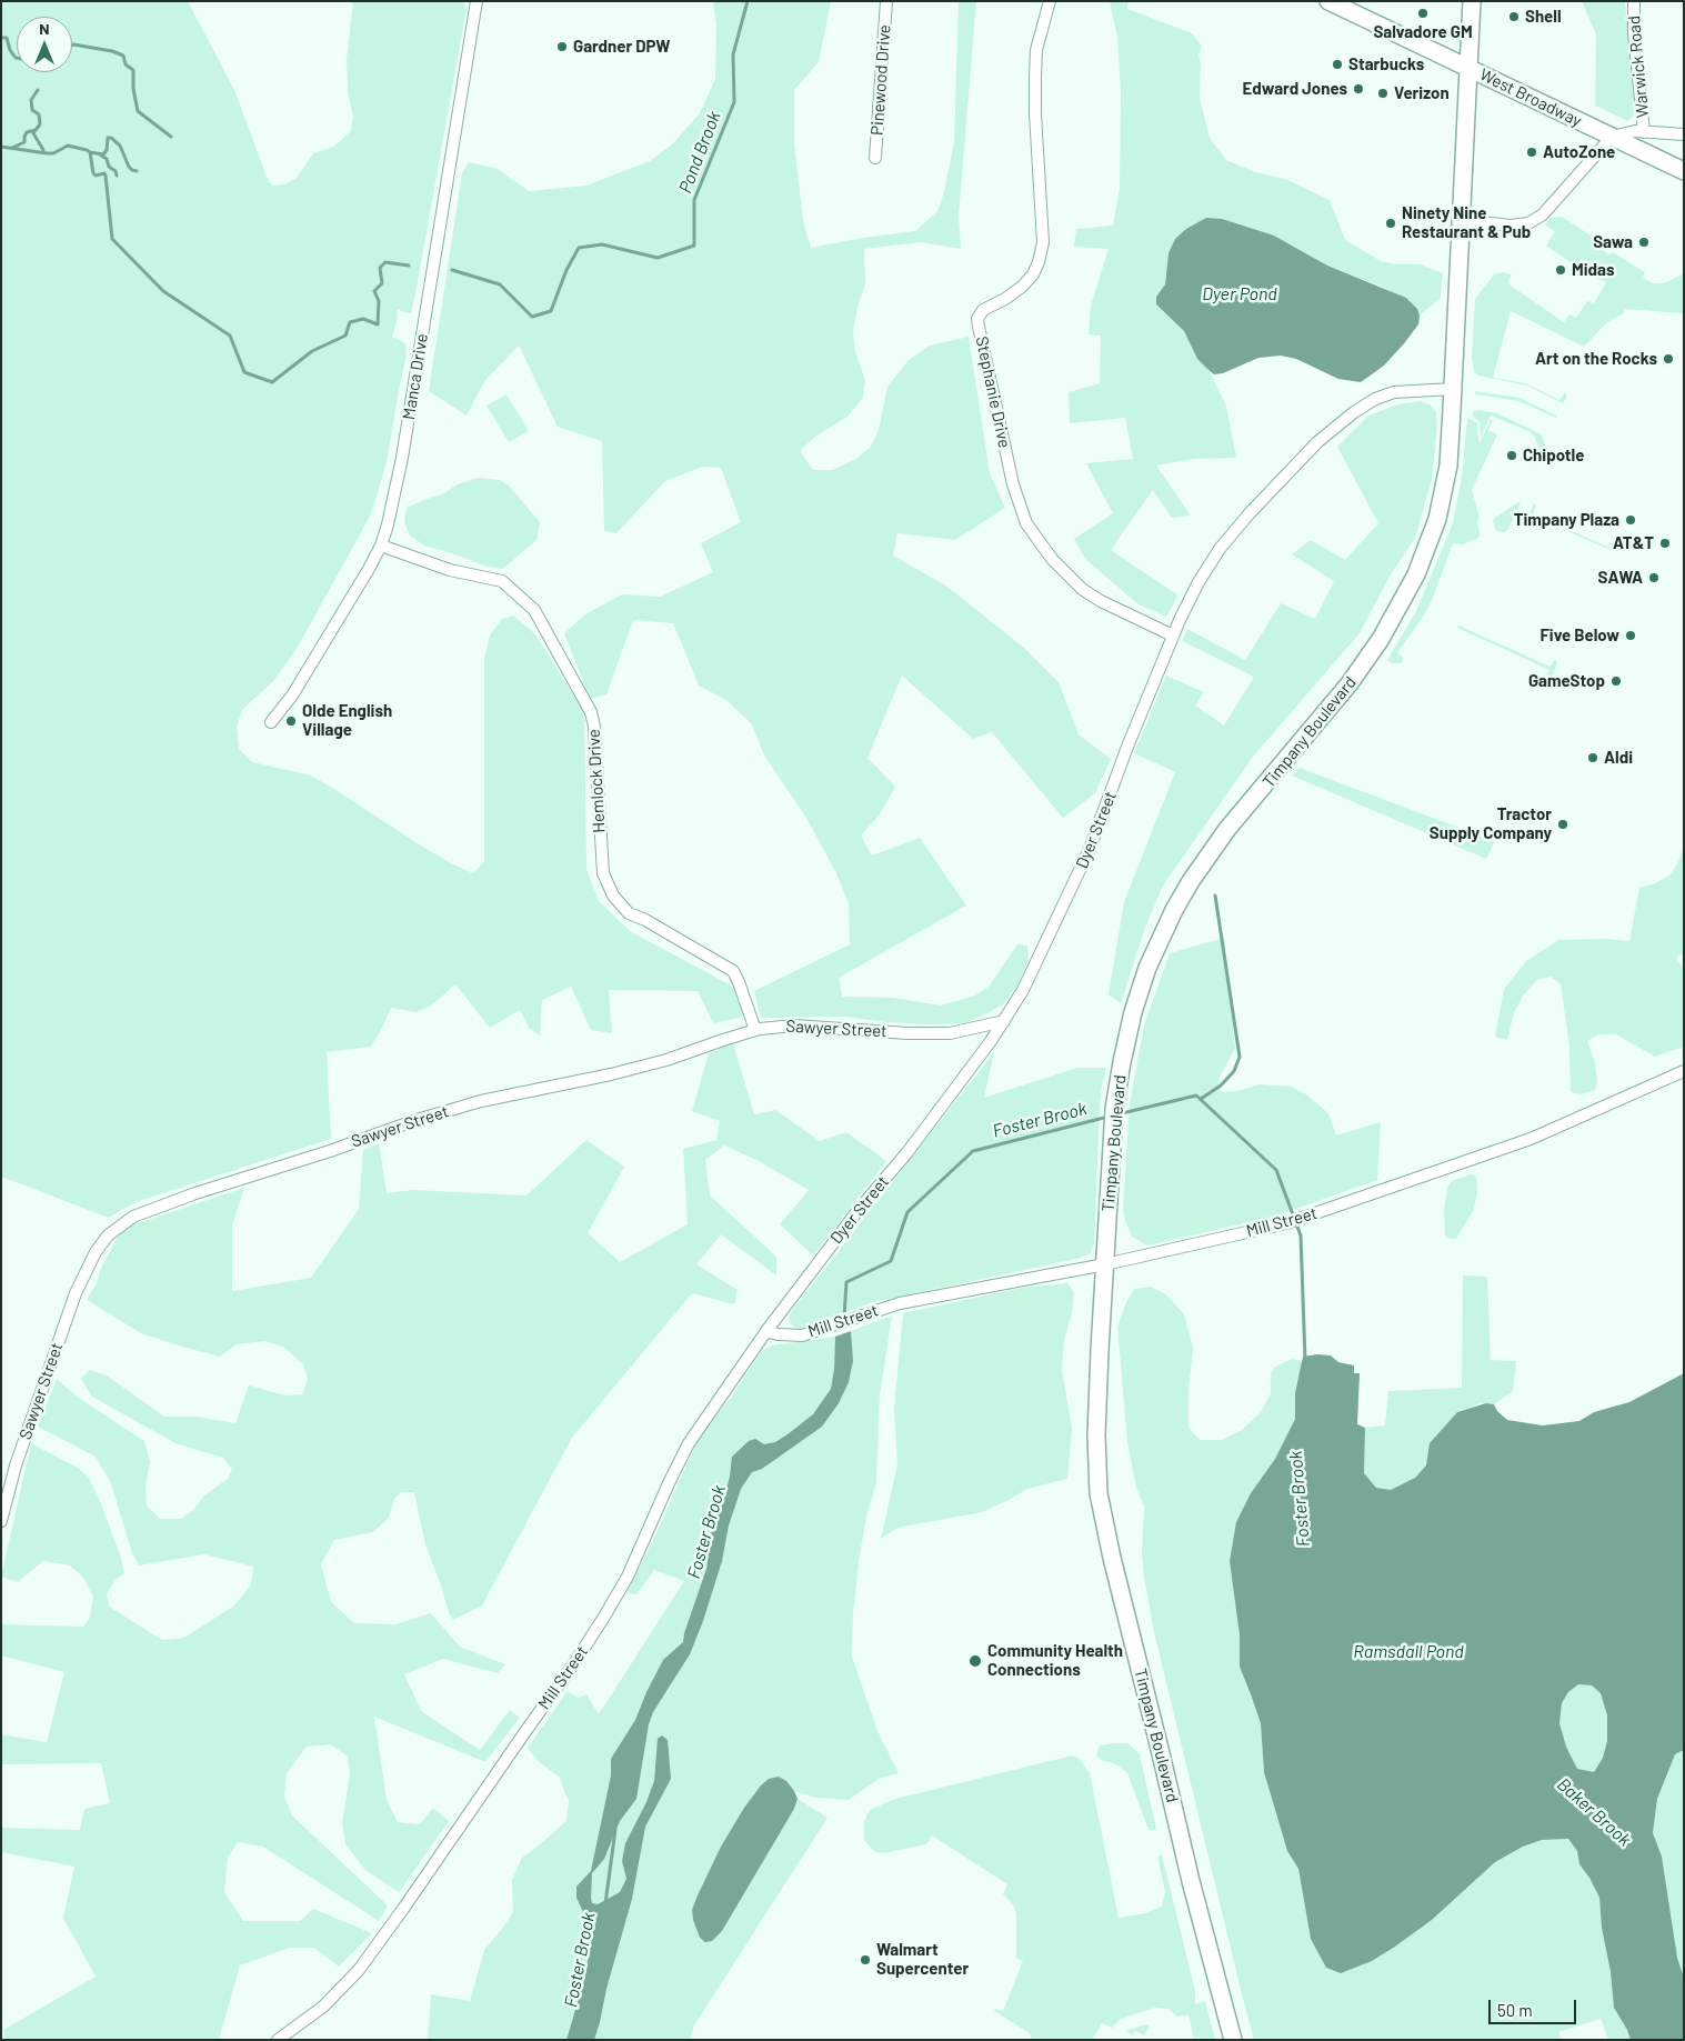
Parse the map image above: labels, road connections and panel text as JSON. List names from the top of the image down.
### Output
{
  "streets": {
    "main road": ["West Broadway", "Timpany Boulevard"],
    "street": [
      "Warwick Road",
      "Pinewood Drive",
      "Manca Drive",
      "Stephanie Drive",
      "Hemlock Drive",
      "Dyer Street",
      "Sawyer Street",
      "Mill Street"
    ]
  },
  "crossings": [
    ["West Broadway", "Timpany Boulevard"],
    ["Manca Drive", "Hemlock Drive"],
    ["Stephanie Drive", "Dyer Street"],
    ["Timpany Boulevard", "Dyer Street"],
    ["Timpany Boulevard", "Mill Street"],
    ["Hemlock Drive", "Sawyer Street"],
    ["Dyer Street", "Sawyer Street"],
    ["Dyer Street", "Mill Street"]
  ],
  "water": [
    "Pond Brook",
    "Dyer Pond",
    "Foster Brook",
    "Ramsdall Pond",
    "Baker Brook"
  ],
  "places": [
    "Salvadore GM",
    "Shell",
    "Gardner DPW",
    "Starbucks",
    "Edward Jones",
    "Verizon",
    "AutoZone",
    "Ninety Nine Restaurant & Pub",
    "Sawa",
    "Midas",
    "Art on the Rocks",
    "Chipotle",
    "Timpany Plaza",
    "AT&T",
    "SAWA",
    "Five Below",
    "GameStop",
    "Olde English Village",
    "Aldi",
    "Tractor Supply Company",
    "Community Health Connections",
    "Walmart Supercenter"
  ],
  "scale_bar": "50 m",
  "north": "top"
}
